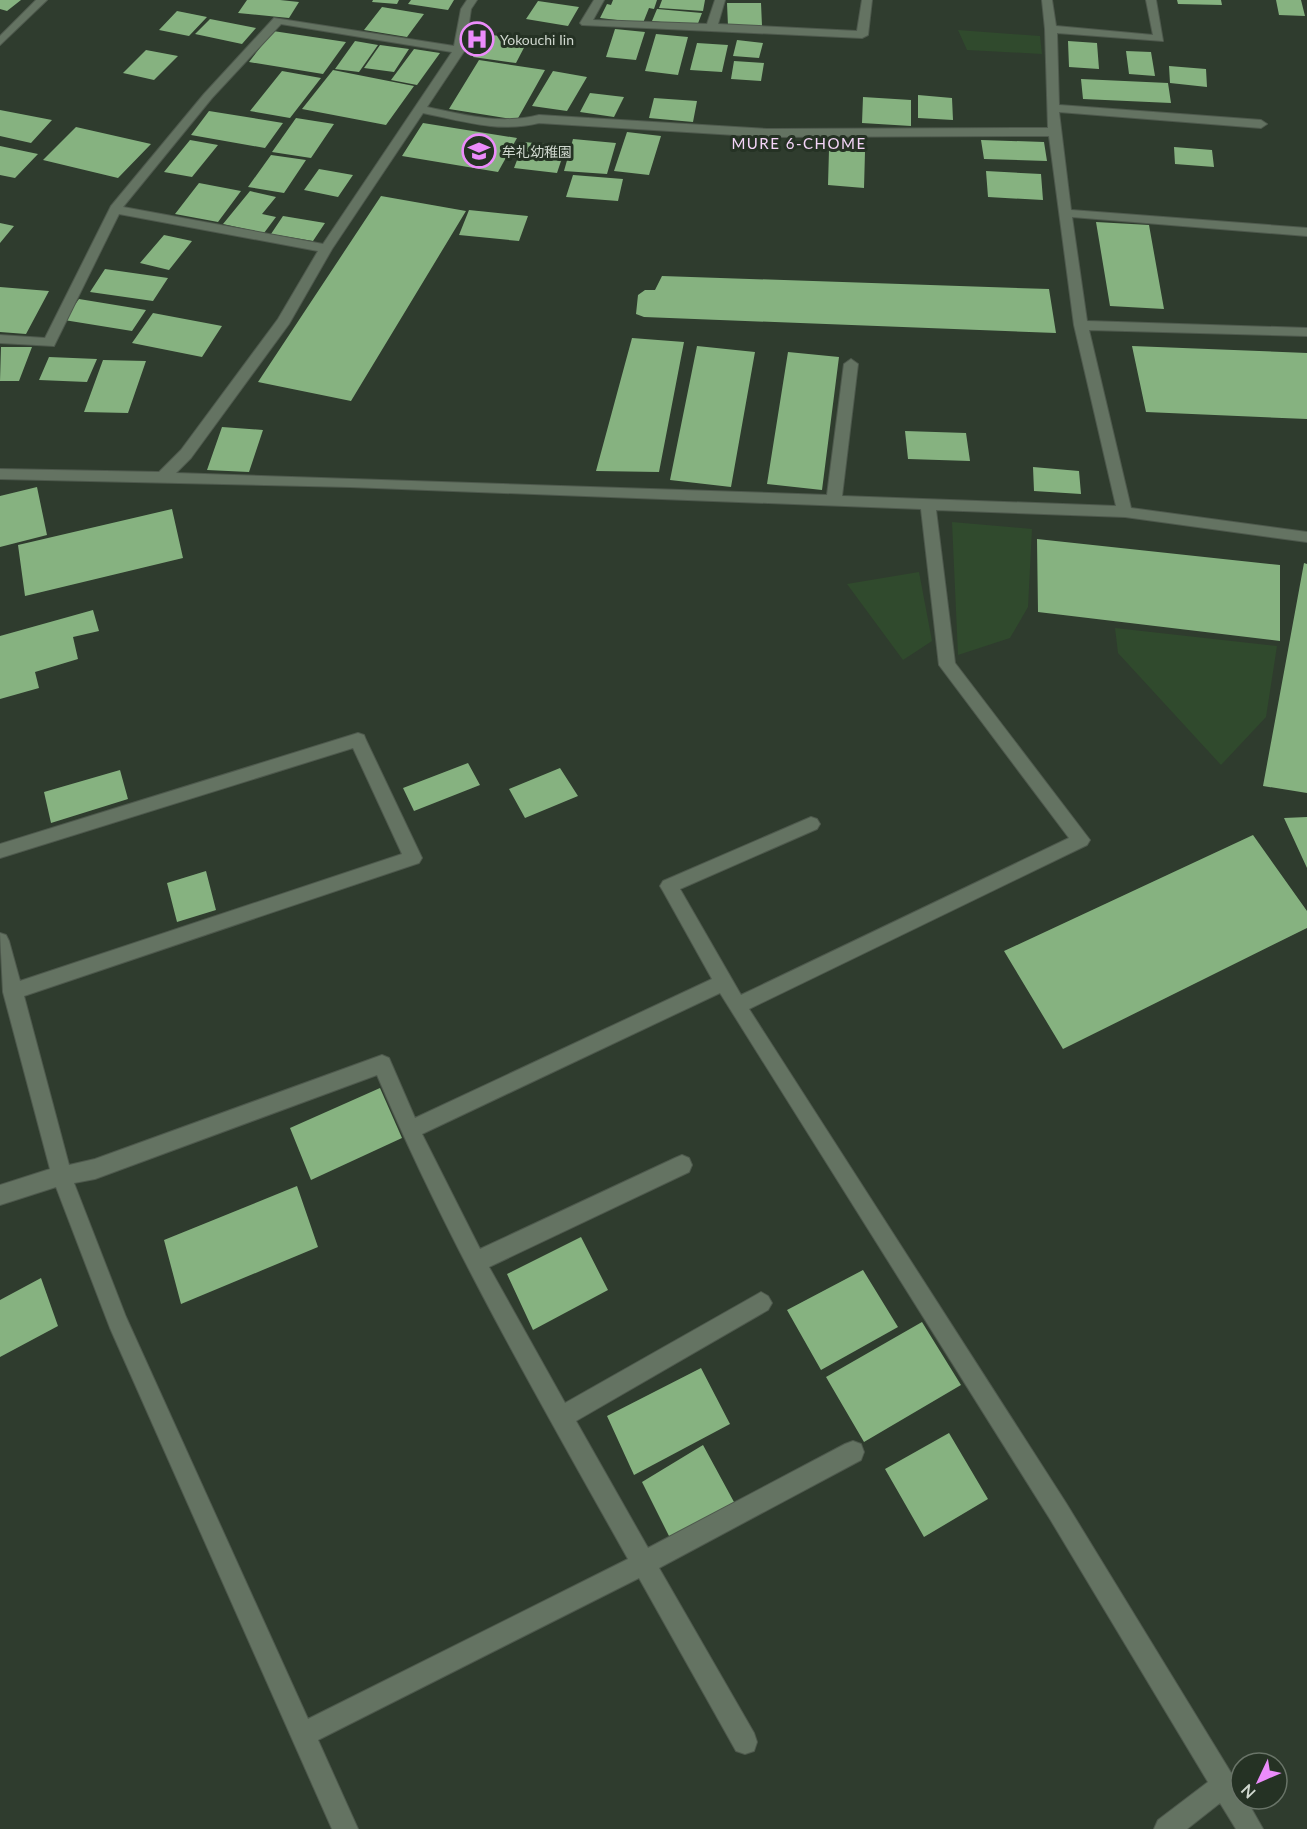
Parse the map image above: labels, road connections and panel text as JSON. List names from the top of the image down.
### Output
{
  "districts": ["MURE 6-CHOME"],
  "places": {
    "hospital": ["Yokouchi Iin"],
    "school or university": ["牟礼幼稚園"]
  },
  "north": "bottom left"
}
